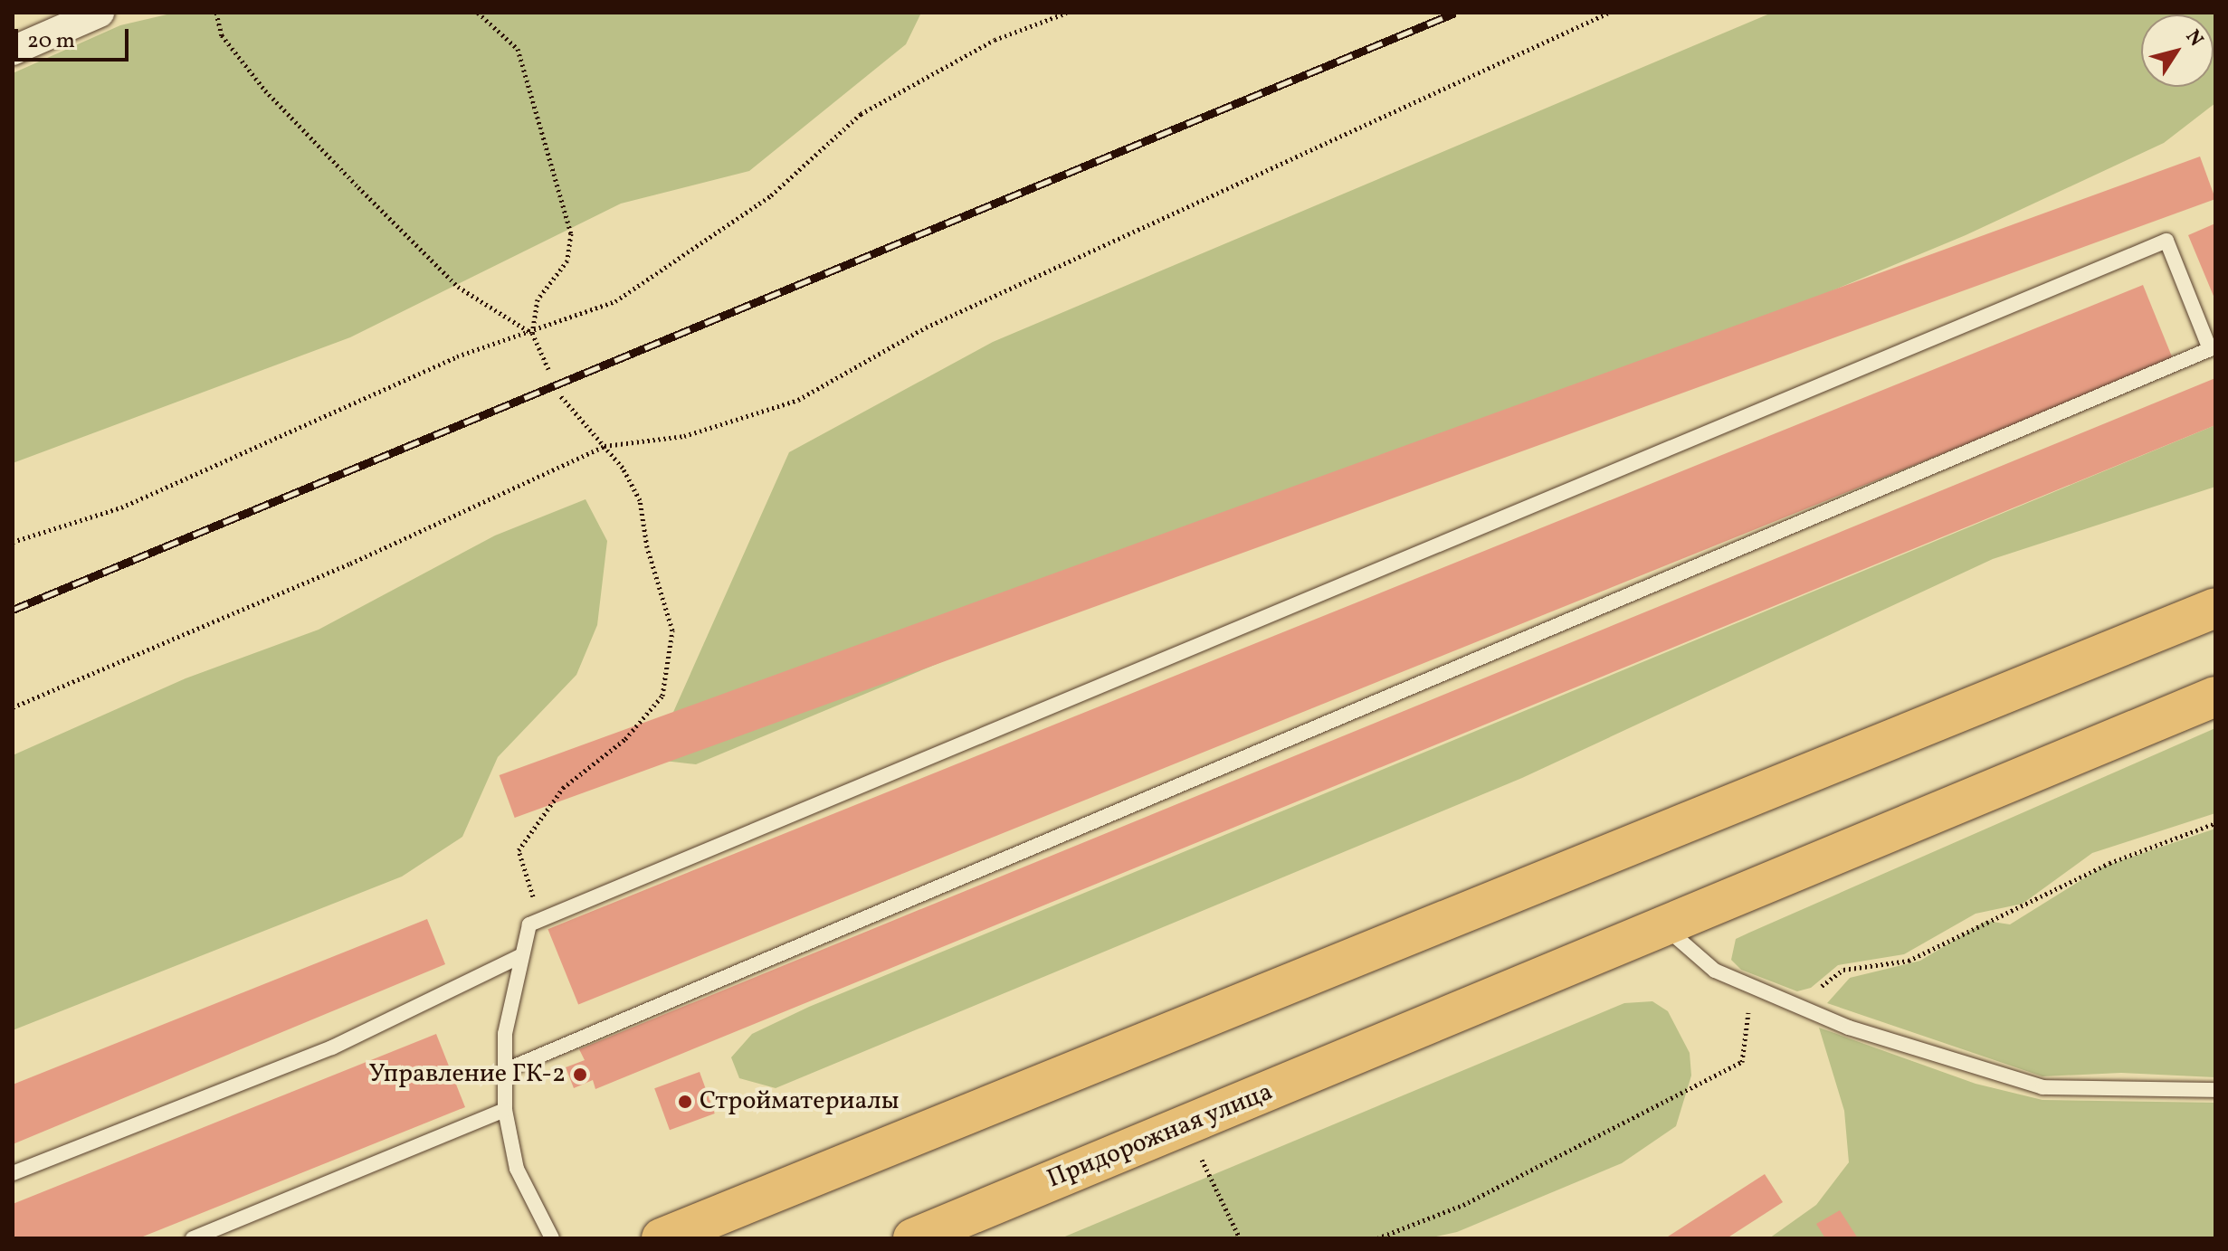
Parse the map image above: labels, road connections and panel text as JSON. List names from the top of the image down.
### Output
{
  "streets": {
    "main road": ["Придорожная улица"]
  },
  "places": ["Управление ГК-2", "Стройматериалы"],
  "scale_bar": "20 m",
  "north": "top right"
}
